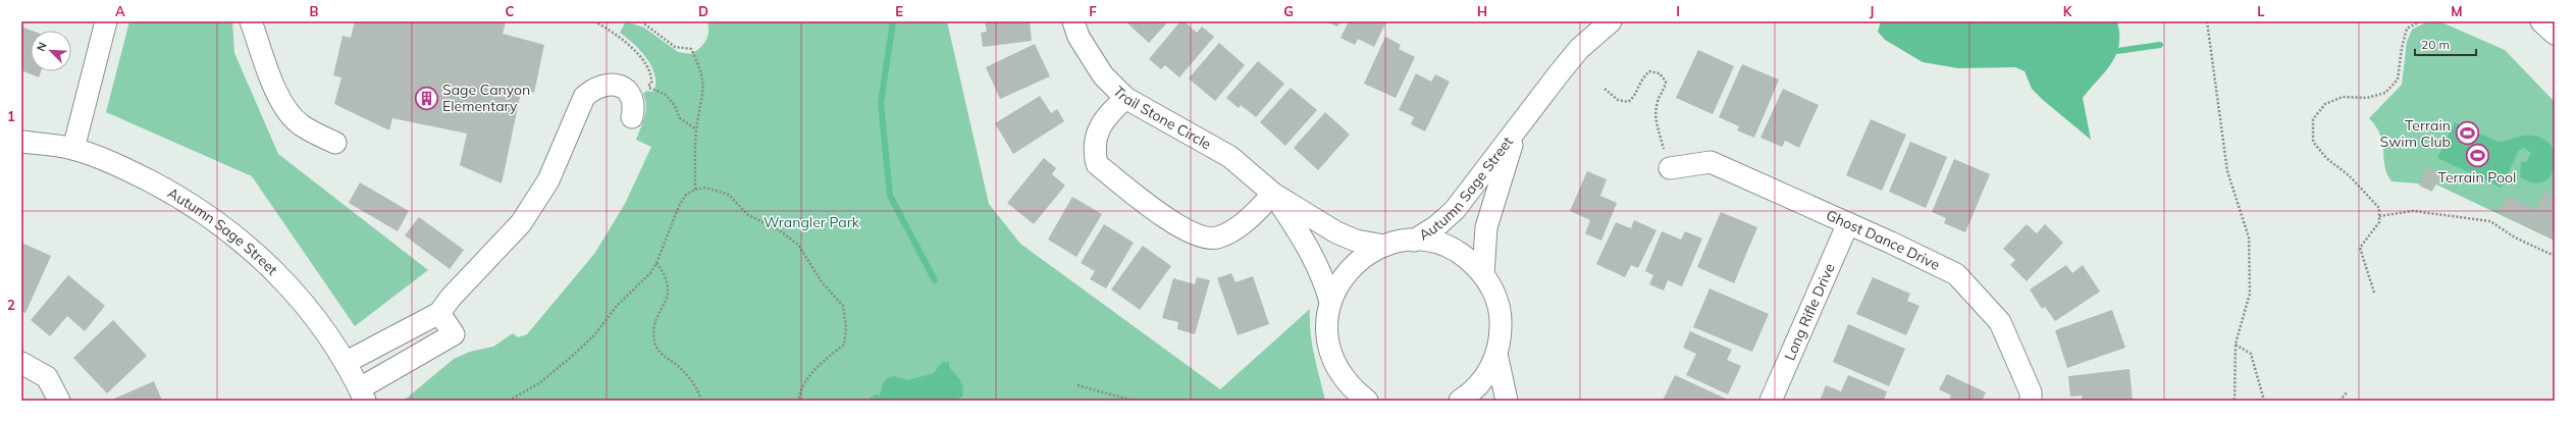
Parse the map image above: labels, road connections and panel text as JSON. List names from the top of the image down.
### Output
{
  "streets": {
    "street": [
      "Trail Stone Circle",
      "Autumn Sage Street",
      "Ghost Dance Drive",
      "Long Rifle Drive"
    ]
  },
  "crossings": [
    ["Ghost Dance Drive", "Long Rifle Drive"]
  ],
  "parks": ["Wrangler Park"],
  "places": {
    "building": ["Sage Canyon Elementary"],
    "sports": ["Terrain Swim Club", "Terrain Pool"]
  },
  "scale_bar": "20 m",
  "north": "top left",
  "grid": {
    "columns": [
      "A",
      "B",
      "C",
      "D",
      "E",
      "F",
      "G",
      "H",
      "I",
      "J",
      "K",
      "L",
      "M"
    ],
    "rows": ["1", "2"]
  }
}
